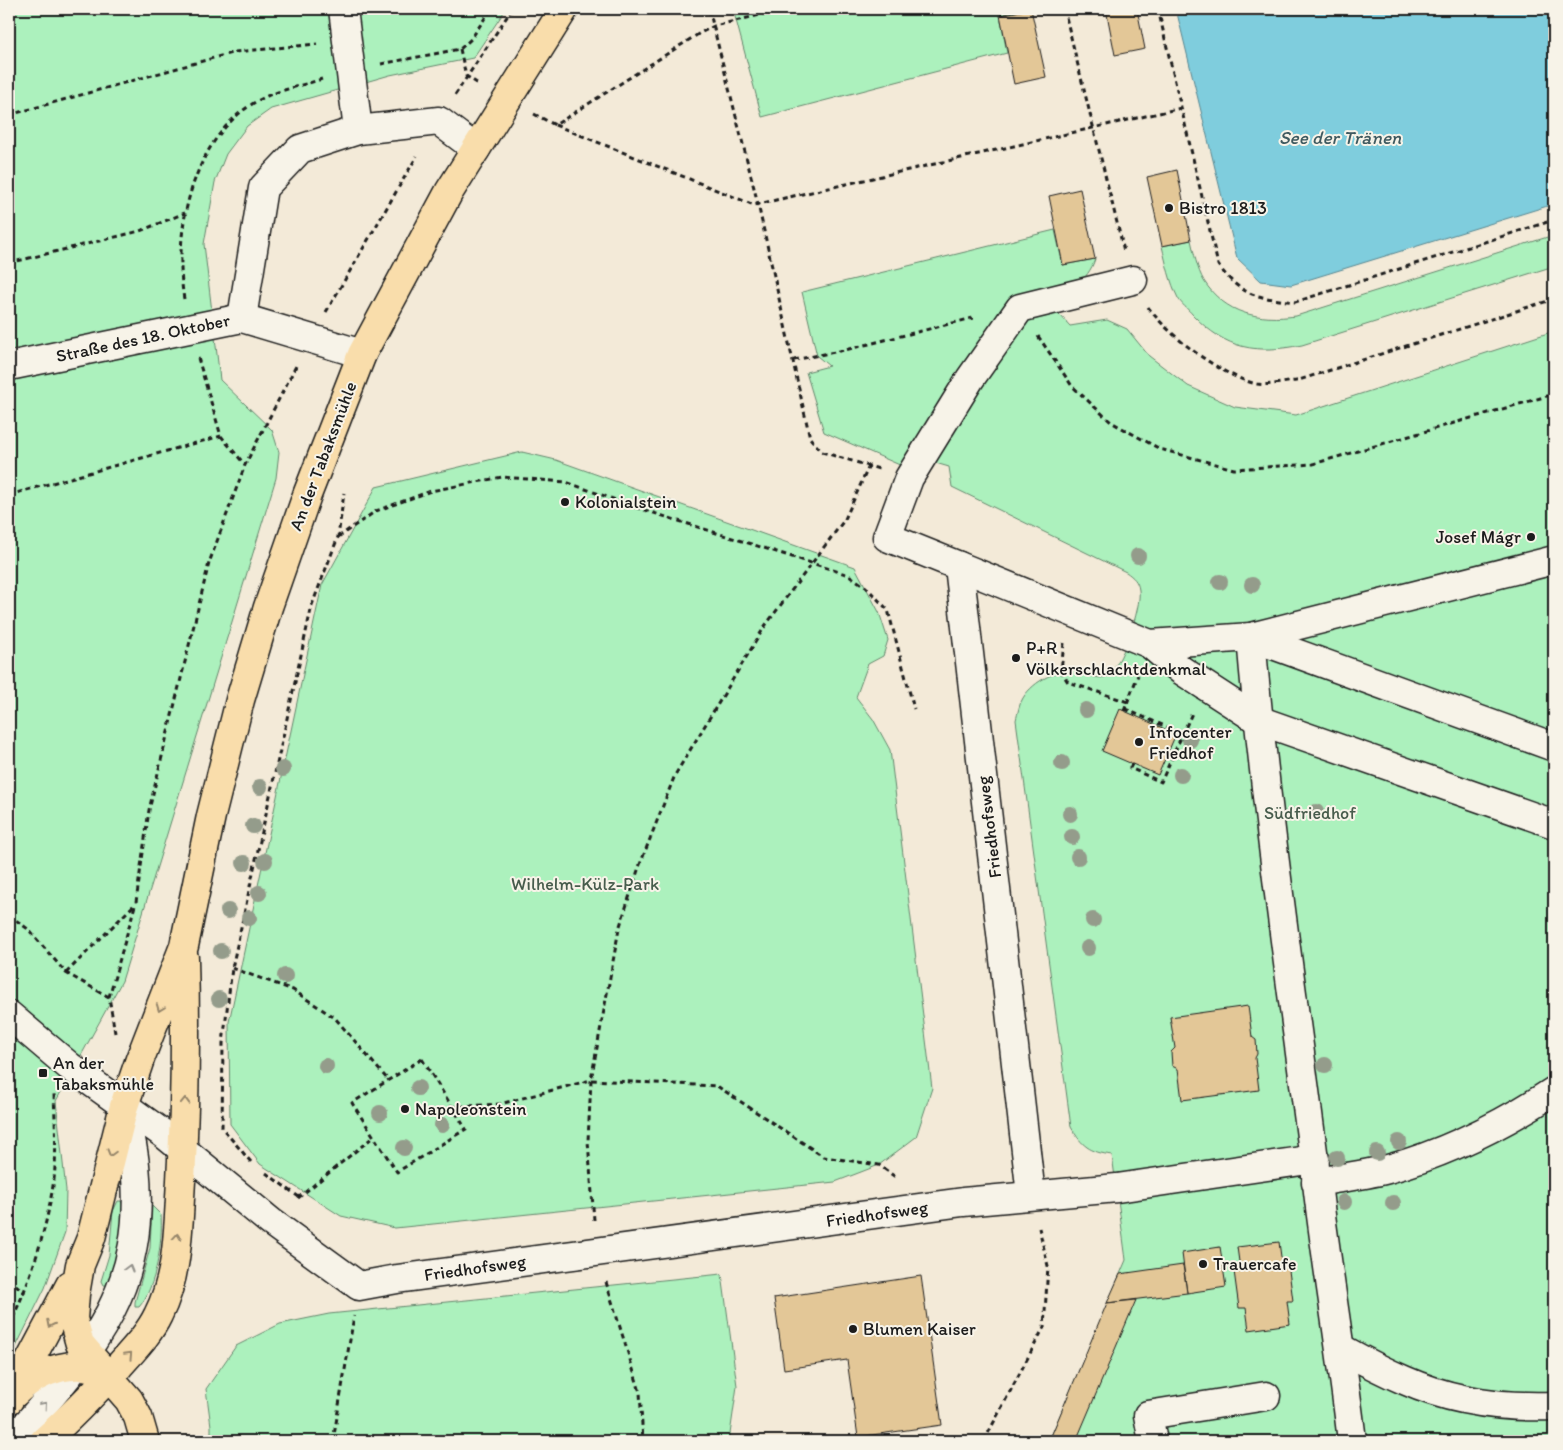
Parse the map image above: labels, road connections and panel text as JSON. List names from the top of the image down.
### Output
{
  "streets": {
    "main road": ["An der Tabaksmühle"],
    "street": ["Straße des 18. Oktober", "Friedhofsweg"]
  },
  "crossings": [
    ["Straße des 18. Oktober", "An der Tabaksmühle"]
  ],
  "water": ["See der Tränen"],
  "parks": ["Südfriedhof", "Wilhelm-Külz-Park"],
  "places": {
    "other": [
      "Bistro 1813",
      "Kolonialstein",
      "Josef Mágr",
      "P+R Völkerschlachtdenkmal",
      "Infocenter Friedhof",
      "Napoleonstein",
      "Trauercafe",
      "Blumen Kaiser"
    ],
    "transit": ["An der Tabaksmühle"]
  }
}
